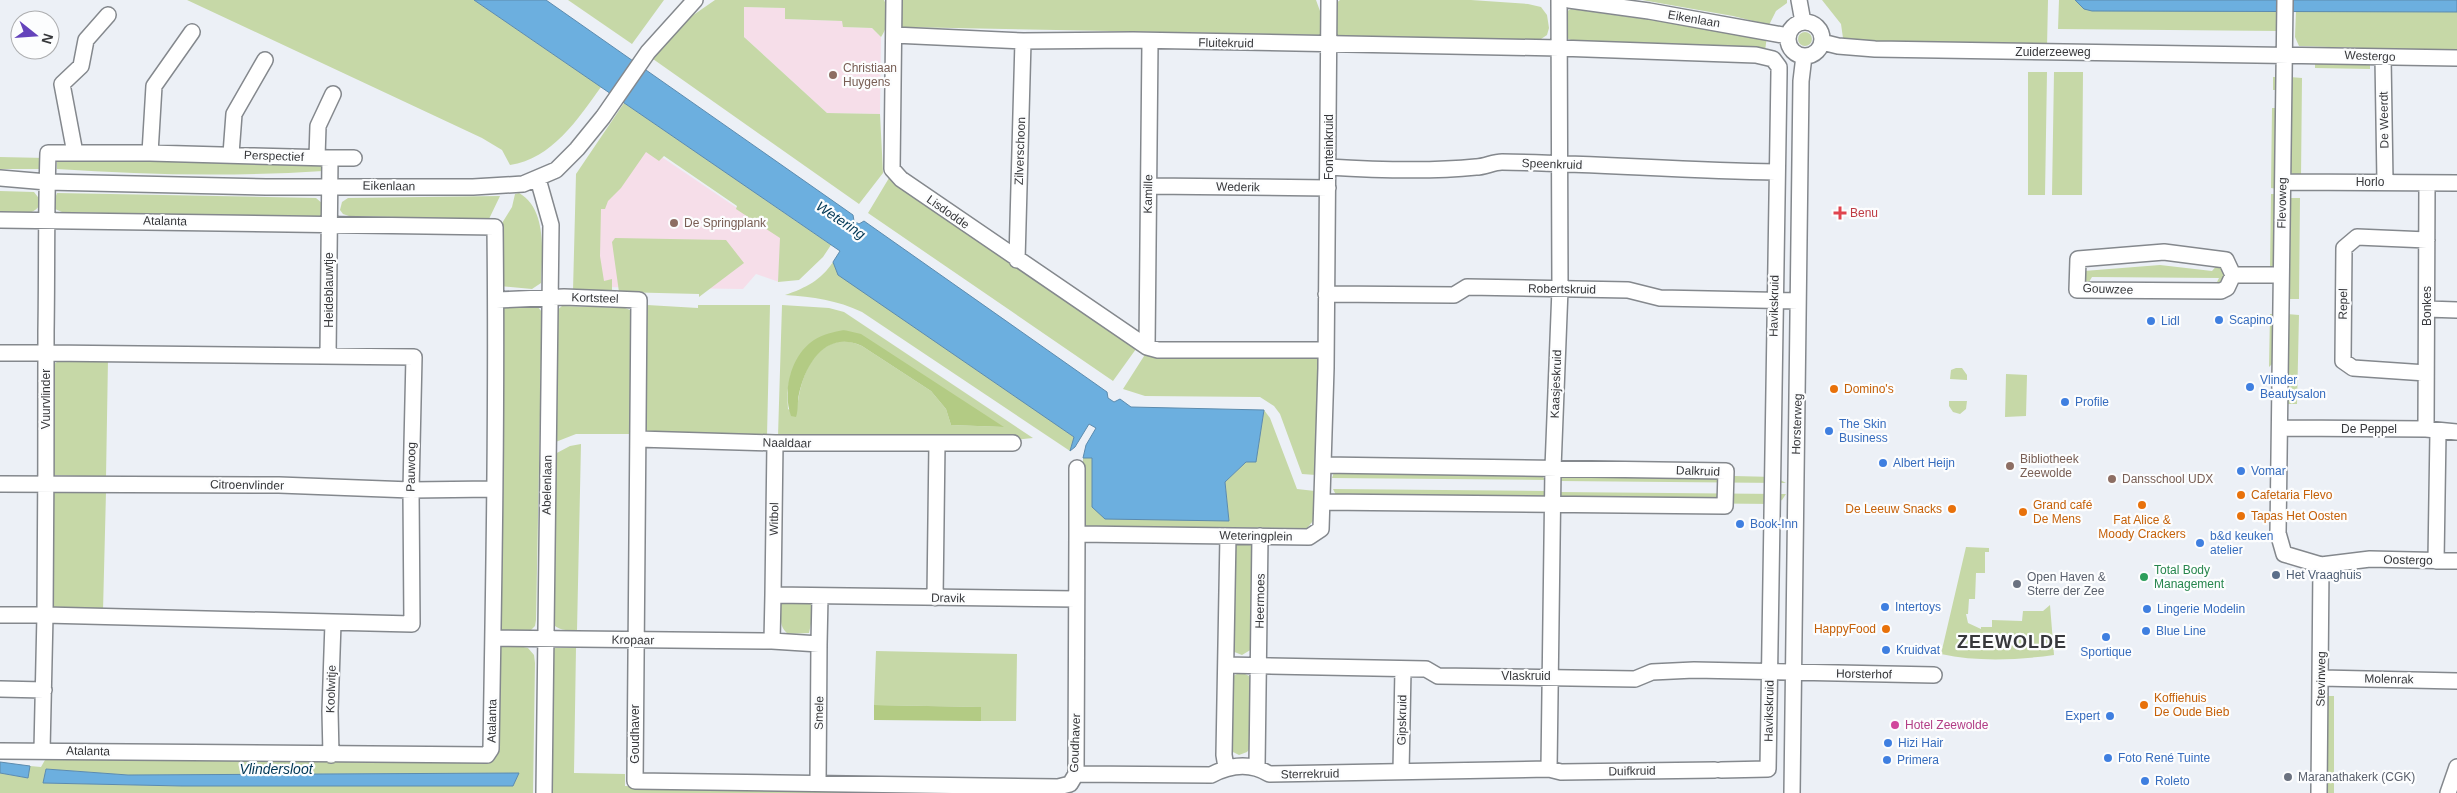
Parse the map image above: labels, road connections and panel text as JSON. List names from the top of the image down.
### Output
{
  "streets": {
    "street": [
      "Eikenlaan",
      "Fluitekruid",
      "Zuiderzeeweg",
      "Westergo",
      "De Weerdt",
      "Fonteinkruid",
      "Zilverschoon",
      "Perspectief",
      "Speenkruid",
      "Horlo",
      "Wederik",
      "Kamille",
      "Flevoweg",
      "Lisdodde",
      "Atalanta",
      "Robertskruid",
      "Gouwzee",
      "Heideblauwtje",
      "Kortsteel",
      "Repel",
      "Havikskruid",
      "Bonkes",
      "Kaasjeskruid",
      "Vuurvlinder",
      "Horsterweg",
      "De Peppel",
      "Naaldaar",
      "Pauwoog",
      "Dalkruid",
      "Citroenvlinder",
      "Abelenlaan",
      "Witbol",
      "Weteringplein",
      "Oostergo",
      "Dravik",
      "Heermoes",
      "Kropaar",
      "Horsterhof",
      "Vlaskruid",
      "Stevinweg",
      "Molenrak",
      "Koolwitje",
      "Smele",
      "Gipskruid",
      "Goudhaver",
      "Duifkruid",
      "Sterrekruid"
    ]
  },
  "crossings": [
    ["Eikenlaan", "Zuiderzeeweg"],
    ["Eikenlaan", "Perspectief"],
    ["Eikenlaan", "Vuurvlinder"],
    ["Eikenlaan", "Horsterweg"],
    ["Eikenlaan", "Abelenlaan"],
    ["Fluitekruid", "Fonteinkruid"],
    ["Fluitekruid", "Zilverschoon"],
    ["Fluitekruid", "Kamille"],
    ["Fluitekruid", "Lisdodde"],
    ["Fluitekruid", "Havikskruid"],
    ["Fluitekruid", "Kaasjeskruid"],
    ["Zuiderzeeweg", "Westergo"],
    ["Zuiderzeeweg", "Flevoweg"],
    ["Zuiderzeeweg", "Horsterweg"],
    ["Westergo", "De Weerdt"],
    ["Westergo", "Flevoweg"],
    ["De Weerdt", "Horlo"],
    ["Fonteinkruid", "Speenkruid"],
    ["Fonteinkruid", "Wederik"],
    ["Fonteinkruid", "Robertskruid"],
    ["Fonteinkruid", "Weteringplein"],
    ["Zilverschoon", "Lisdodde"],
    ["Perspectief", "Vuurvlinder"],
    ["Speenkruid", "Havikskruid"],
    ["Speenkruid", "Kaasjeskruid"],
    ["Horlo", "Flevoweg"],
    ["Horlo", "Bonkes"],
    ["Wederik", "Kamille"],
    ["Kamille", "Lisdodde"],
    ["Flevoweg", "De Peppel"],
    ["Flevoweg", "Oostergo"],
    ["Flevoweg", "Stevinweg"],
    ["Atalanta", "Heideblauwtje"],
    ["Atalanta", "Vuurvlinder"],
    ["Atalanta", "Citroenvlinder"],
    ["Atalanta", "Kropaar"],
    ["Atalanta", "Koolwitje"],
    ["Robertskruid", "Havikskruid"],
    ["Robertskruid", "Kaasjeskruid"],
    ["Robertskruid", "Horsterweg"],
    ["Robertskruid", "Weteringplein"],
    ["Heideblauwtje", "Pauwoog"],
    ["Kortsteel", "Abelenlaan"],
    ["Kortsteel", "Goudhaver"],
    ["Repel", "Bonkes"],
    ["Havikskruid", "Kaasjeskruid"],
    ["Havikskruid", "Vlaskruid"],
    ["Havikskruid", "Duifkruid"],
    ["Bonkes", "De Peppel"],
    ["Bonkes", "Oostergo"],
    ["Kaasjeskruid", "Dalkruid"],
    ["Kaasjeskruid", "Vlaskruid"],
    ["Kaasjeskruid", "Duifkruid"],
    ["Kaasjeskruid", "Sterrekruid"],
    ["Vuurvlinder", "Pauwoog"],
    ["Vuurvlinder", "Citroenvlinder"],
    ["Horsterweg", "Horsterhof"],
    ["Horsterweg", "Vlaskruid"],
    ["Naaldaar", "Witbol"],
    ["Naaldaar", "Goudhaver"],
    ["Pauwoog", "Citroenvlinder"],
    ["Pauwoog", "Koolwitje"],
    ["Dalkruid", "Weteringplein"],
    ["Abelenlaan", "Kropaar"],
    ["Witbol", "Dravik"],
    ["Witbol", "Kropaar"],
    ["Weteringplein", "Heermoes"],
    ["Weteringplein", "Goudhaver"],
    ["Oostergo", "Stevinweg"],
    ["Dravik", "Smele"],
    ["Dravik", "Goudhaver"],
    ["Heermoes", "Vlaskruid"],
    ["Heermoes", "Sterrekruid"],
    ["Kropaar", "Smele"],
    ["Kropaar", "Goudhaver"],
    ["Horsterhof", "Vlaskruid"],
    ["Vlaskruid", "Gipskruid"],
    ["Stevinweg", "Molenrak"],
    ["Smele", "Goudhaver"],
    ["Gipskruid", "Sterrekruid"],
    ["Goudhaver", "Sterrekruid"],
    ["Duifkruid", "Sterrekruid"]
  ],
  "districts": ["ZEEWOLDE"],
  "water": ["Wetering", "Vlindersloot"],
  "places": {
    "other": [
      "Christiaan Huygens",
      "De Springplank",
      "Scapino",
      "Lidl",
      "Vlinder Beautysalon",
      "Domino's",
      "Profile",
      "The Skin Business",
      "Albert Heijn",
      "Bibliotheek Zeewolde",
      "Vomar",
      "Dansschool UDX",
      "Cafetaria Flevo",
      "Fat Alice & Moody Crackers",
      "De Leeuw Snacks",
      "Grand café De Mens",
      "Tapas Het Oosten",
      "Book-Inn",
      "b&d keuken atelier",
      "Het Vraaghuis",
      "Total Body Management",
      "Open Haven & Sterre der Zee",
      "Intertoys",
      "Lingerie Modelin",
      "HappyFood",
      "Blue Line",
      "Sportique",
      "Kruidvat",
      "Koffiehuis De Oude Bieb",
      "Expert",
      "Hotel Zeewolde",
      "Hizi Hair",
      "Foto René Tuinte",
      "Primera",
      "Maranathakerk (CGK)",
      "Roleto"
    ],
    "health": ["Benu"]
  },
  "north": "right"
}
